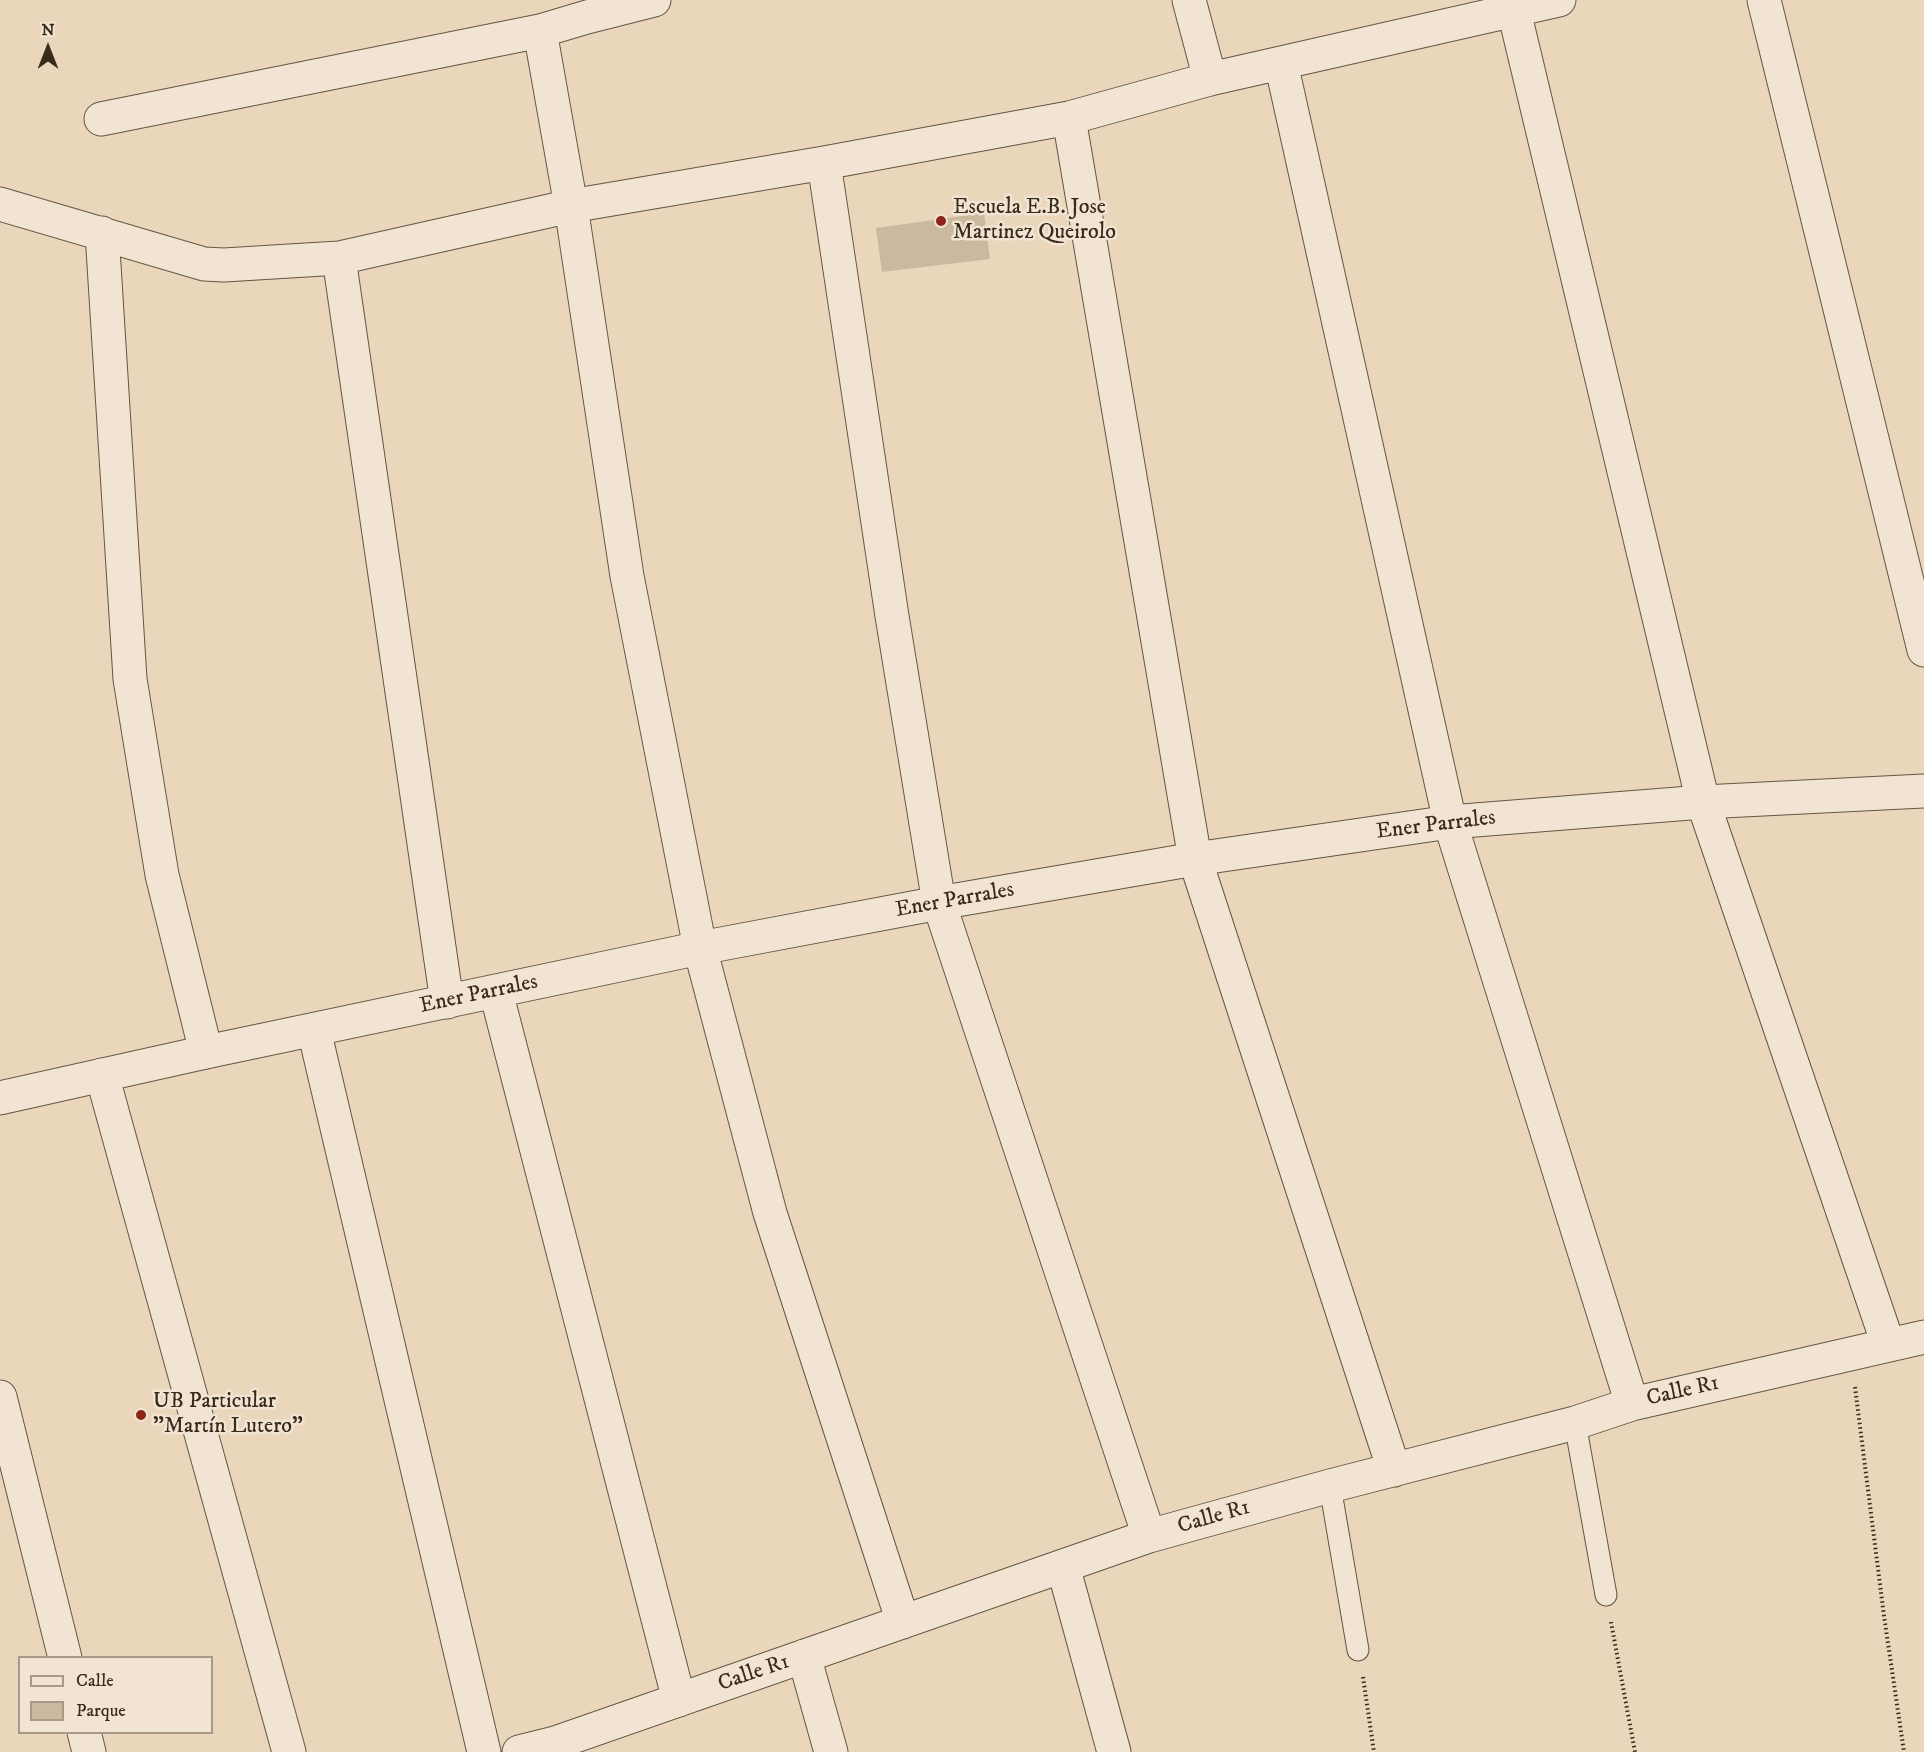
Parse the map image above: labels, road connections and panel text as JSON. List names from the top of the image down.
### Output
{
  "streets": {
    "street": ["Ener Parrales", "Calle R1"]
  },
  "places": ["Escuela E.B. Jose Martinez Queirolo", "UB Particular \"Martín Lutero\""],
  "legend": ["Calle", "Parque"],
  "north": "top"
}
